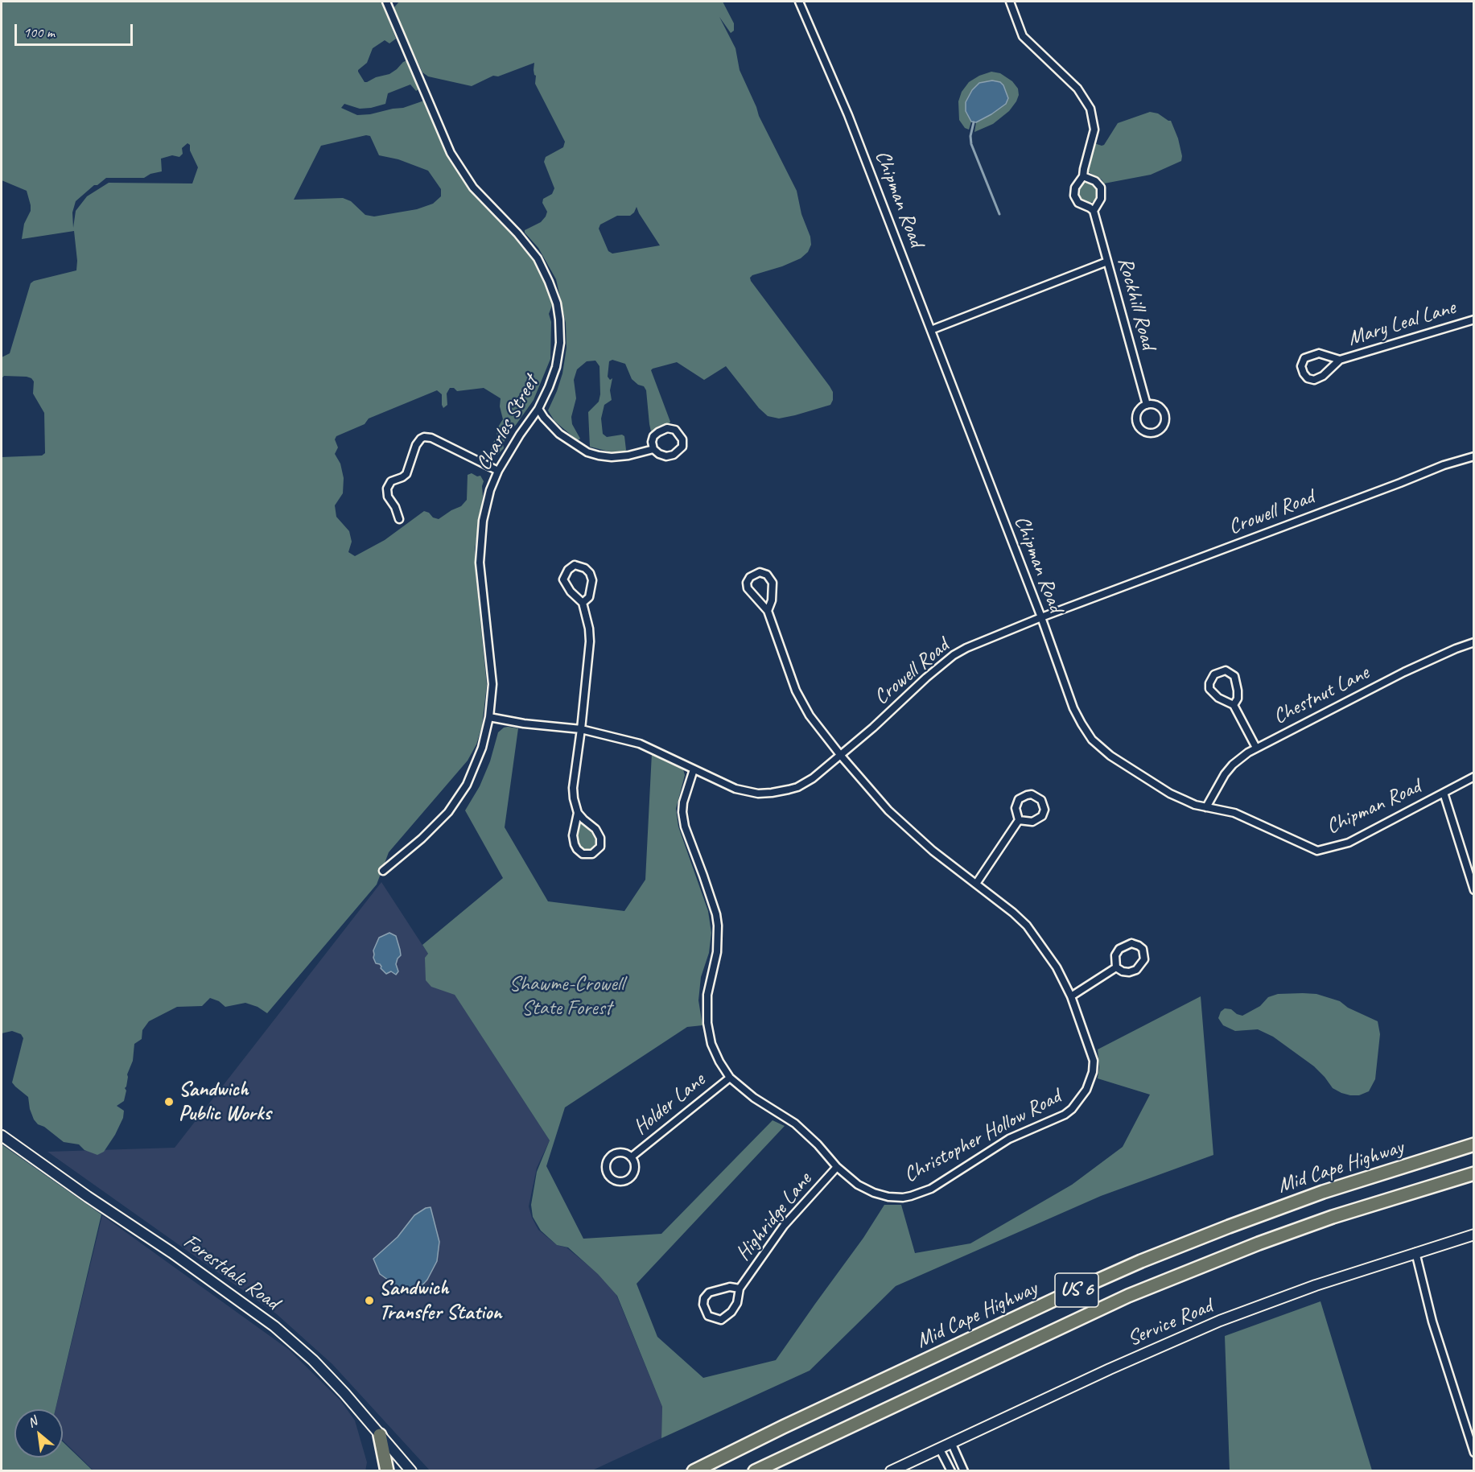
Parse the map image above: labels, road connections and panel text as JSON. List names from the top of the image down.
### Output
{
  "streets": {
    "highway": ["Mid Cape Highway", "US 6"],
    "street": [
      "Chipman Road",
      "Rockhill Road",
      "Mary Leal Lane",
      "Charles Street",
      "Crowell Road",
      "Chestnut Lane",
      "Holder Lane",
      "Christopher Hollow Road",
      "Highridge Lane",
      "Forestdale Road",
      "Service Road"
    ]
  },
  "crossings": [
    ["Chipman Road", "Crowell Road"],
    ["Chipman Road", "Chestnut Lane"],
    ["Charles Street", "Crowell Road"],
    ["Crowell Road", "Christopher Hollow Road"],
    ["Holder Lane", "Christopher Hollow Road"],
    ["Christopher Hollow Road", "Highridge Lane"]
  ],
  "parks": ["Shawme-Crowell State Forest"],
  "places": ["Sandwich Public Works", "Sandwich Transfer Station"],
  "scale_bar": "100 m",
  "north": "top left"
}
